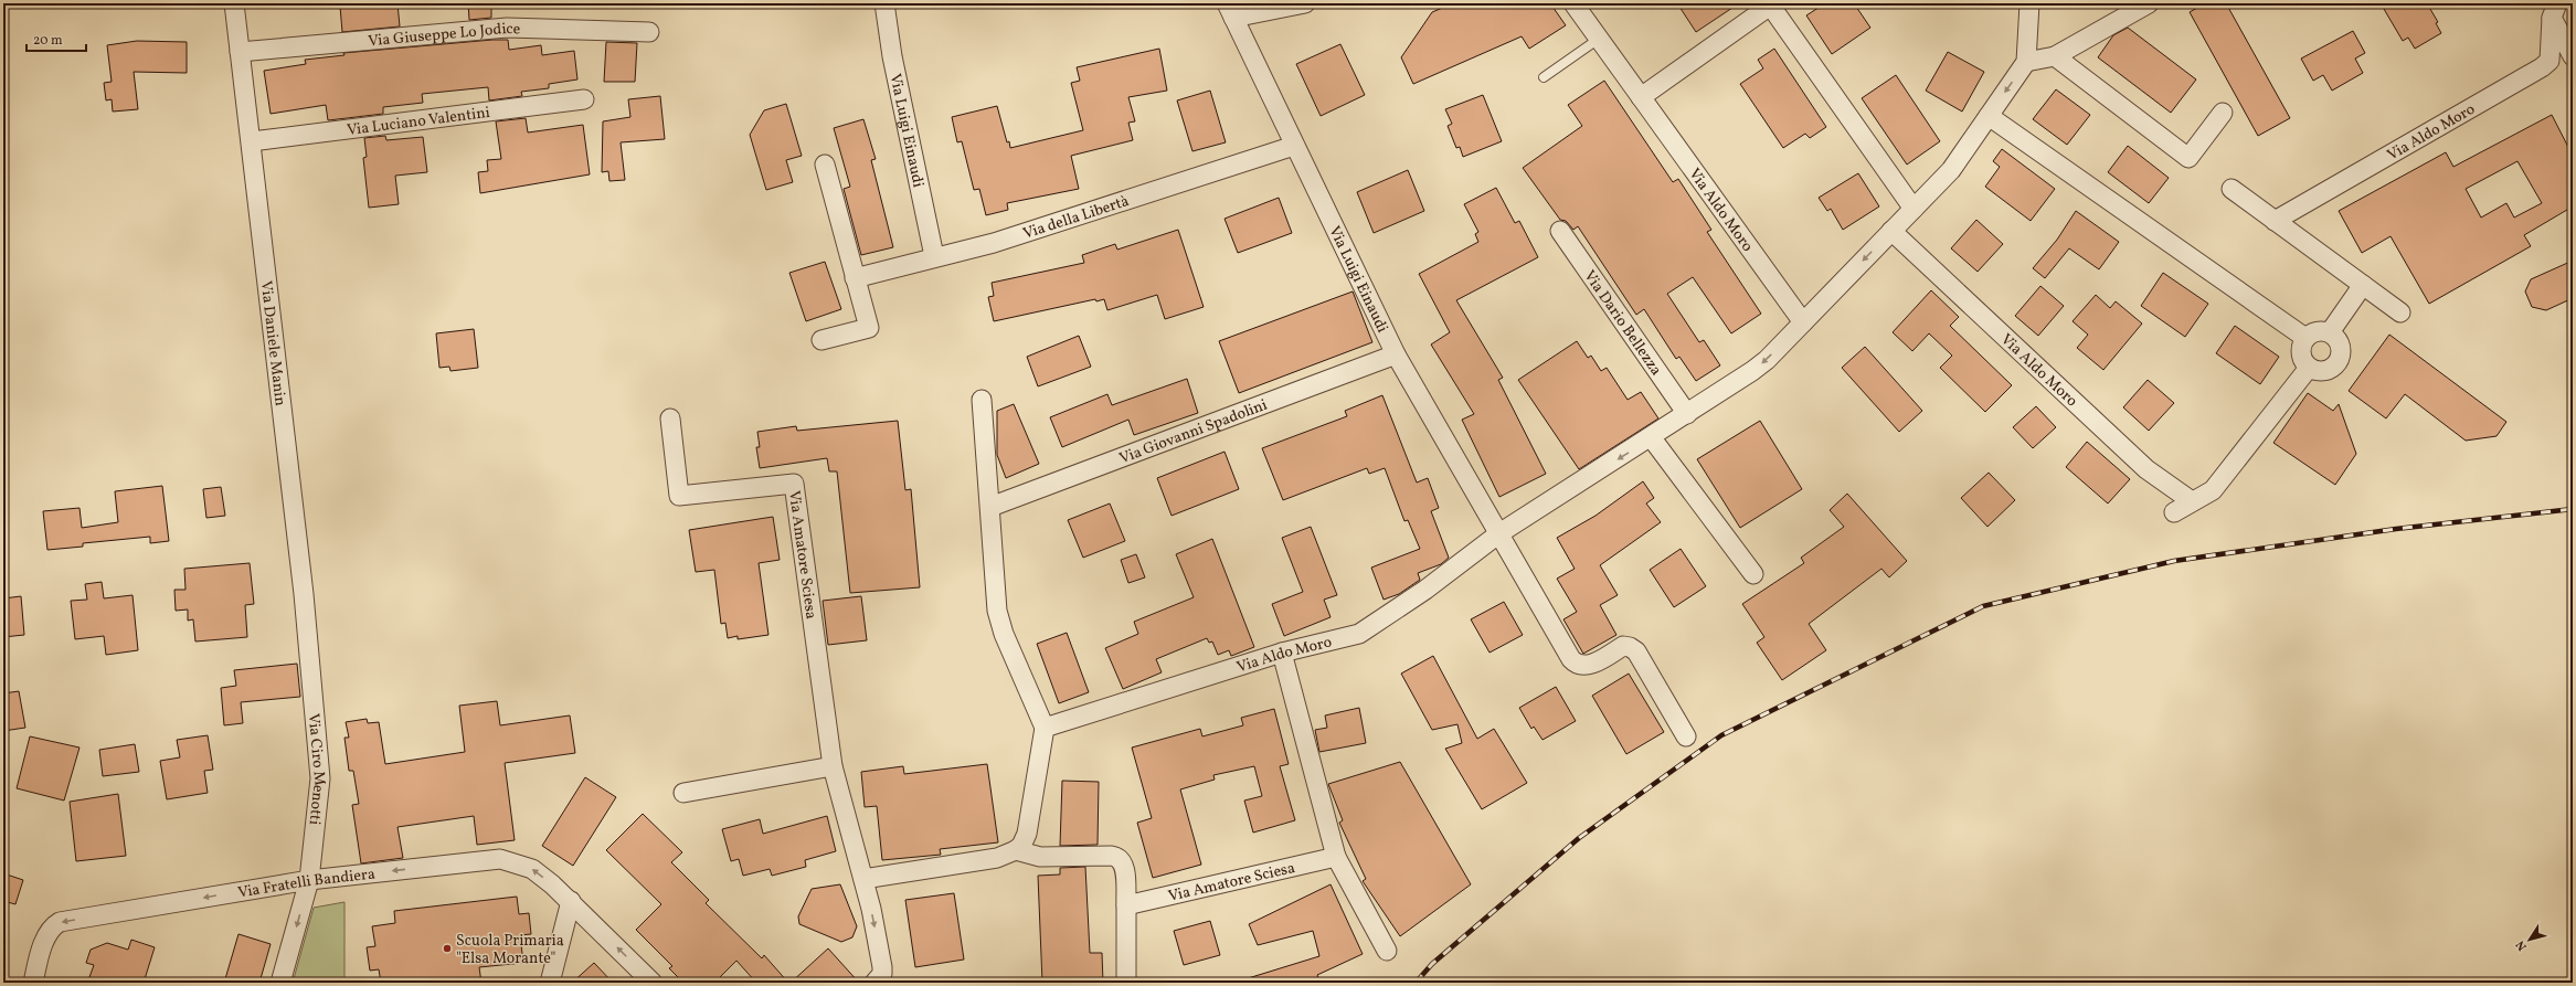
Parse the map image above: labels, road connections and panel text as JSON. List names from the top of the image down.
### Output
{
  "streets": {
    "street": [
      "Via Giuseppe Lo Jodice",
      "Via Luciano Valentini",
      "Via Luigi Einaudi",
      "Via Aldo Moro",
      "Via della Libertà",
      "Via Dario Bellezza",
      "Via Daniele Manin",
      "Via Giovanni Spadolini",
      "Via Amatore Sciesa",
      "Via Ciro Menotti",
      "Via Fratelli Bandiera"
    ]
  },
  "crossings": [
    ["Via Giuseppe Lo Jodice", "Via Daniele Manin"],
    ["Via Luciano Valentini", "Via Daniele Manin"],
    ["Via Luigi Einaudi", "Via Aldo Moro"],
    ["Via Luigi Einaudi", "Via della Libertà"],
    ["Via Luigi Einaudi", "Via Giovanni Spadolini"],
    ["Via Aldo Moro", "Via Dario Bellezza"],
    ["Via Daniele Manin", "Via Ciro Menotti"],
    ["Via Ciro Menotti", "Via Fratelli Bandiera"]
  ],
  "one_way": ["Via Ciro Menotti", "Via Fratelli Bandiera"],
  "places": ["Scuola Primaria \"Elsa Morante\""],
  "scale_bar": "20 m",
  "north": "bottom left"
}
